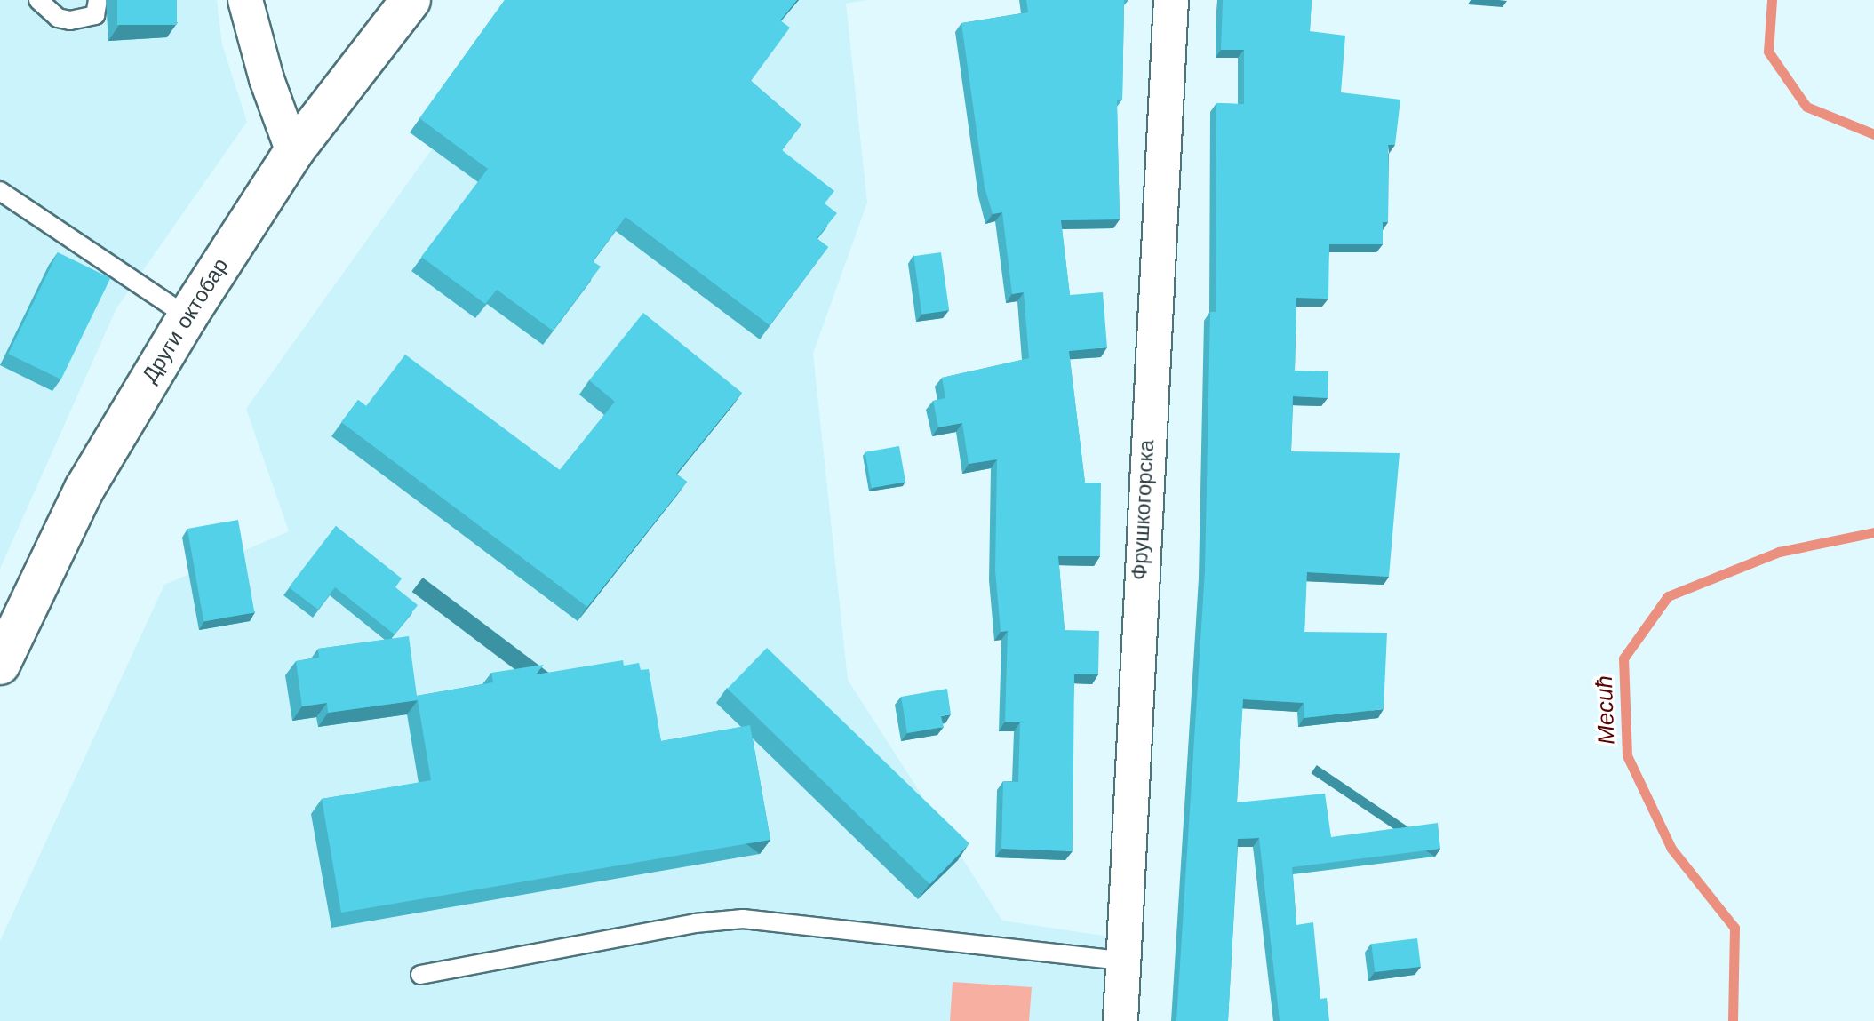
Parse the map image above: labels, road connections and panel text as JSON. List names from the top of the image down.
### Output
{
  "streets": {
    "main road": ["Други октобар"],
    "street": ["Фрушкогорска"]
  },
  "water": ["Месић"]
}
